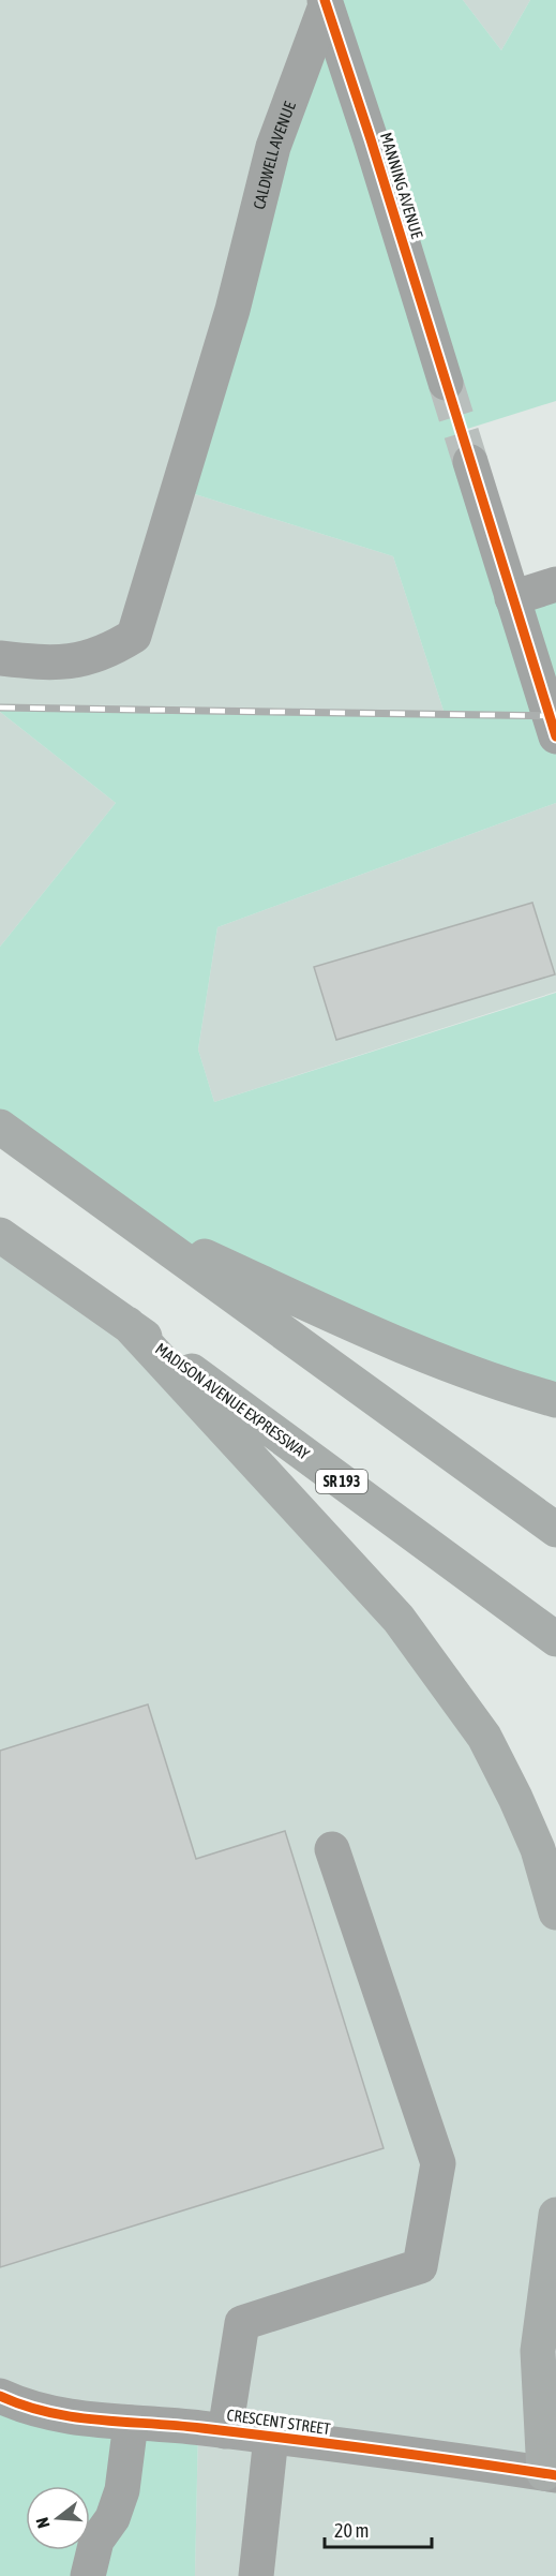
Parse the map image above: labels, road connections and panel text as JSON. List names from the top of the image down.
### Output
{
  "streets": {
    "highway": ["MADISON AVENUE EXPRESSWAY", "SR 193"],
    "street": ["CALDWELL AVENUE", "MANNING AVENUE", "CRESCENT STREET"]
  },
  "crossings": [
    ["CALDWELL AVENUE", "MANNING AVENUE"]
  ],
  "scale_bar": "20 m",
  "north": "left"
}
